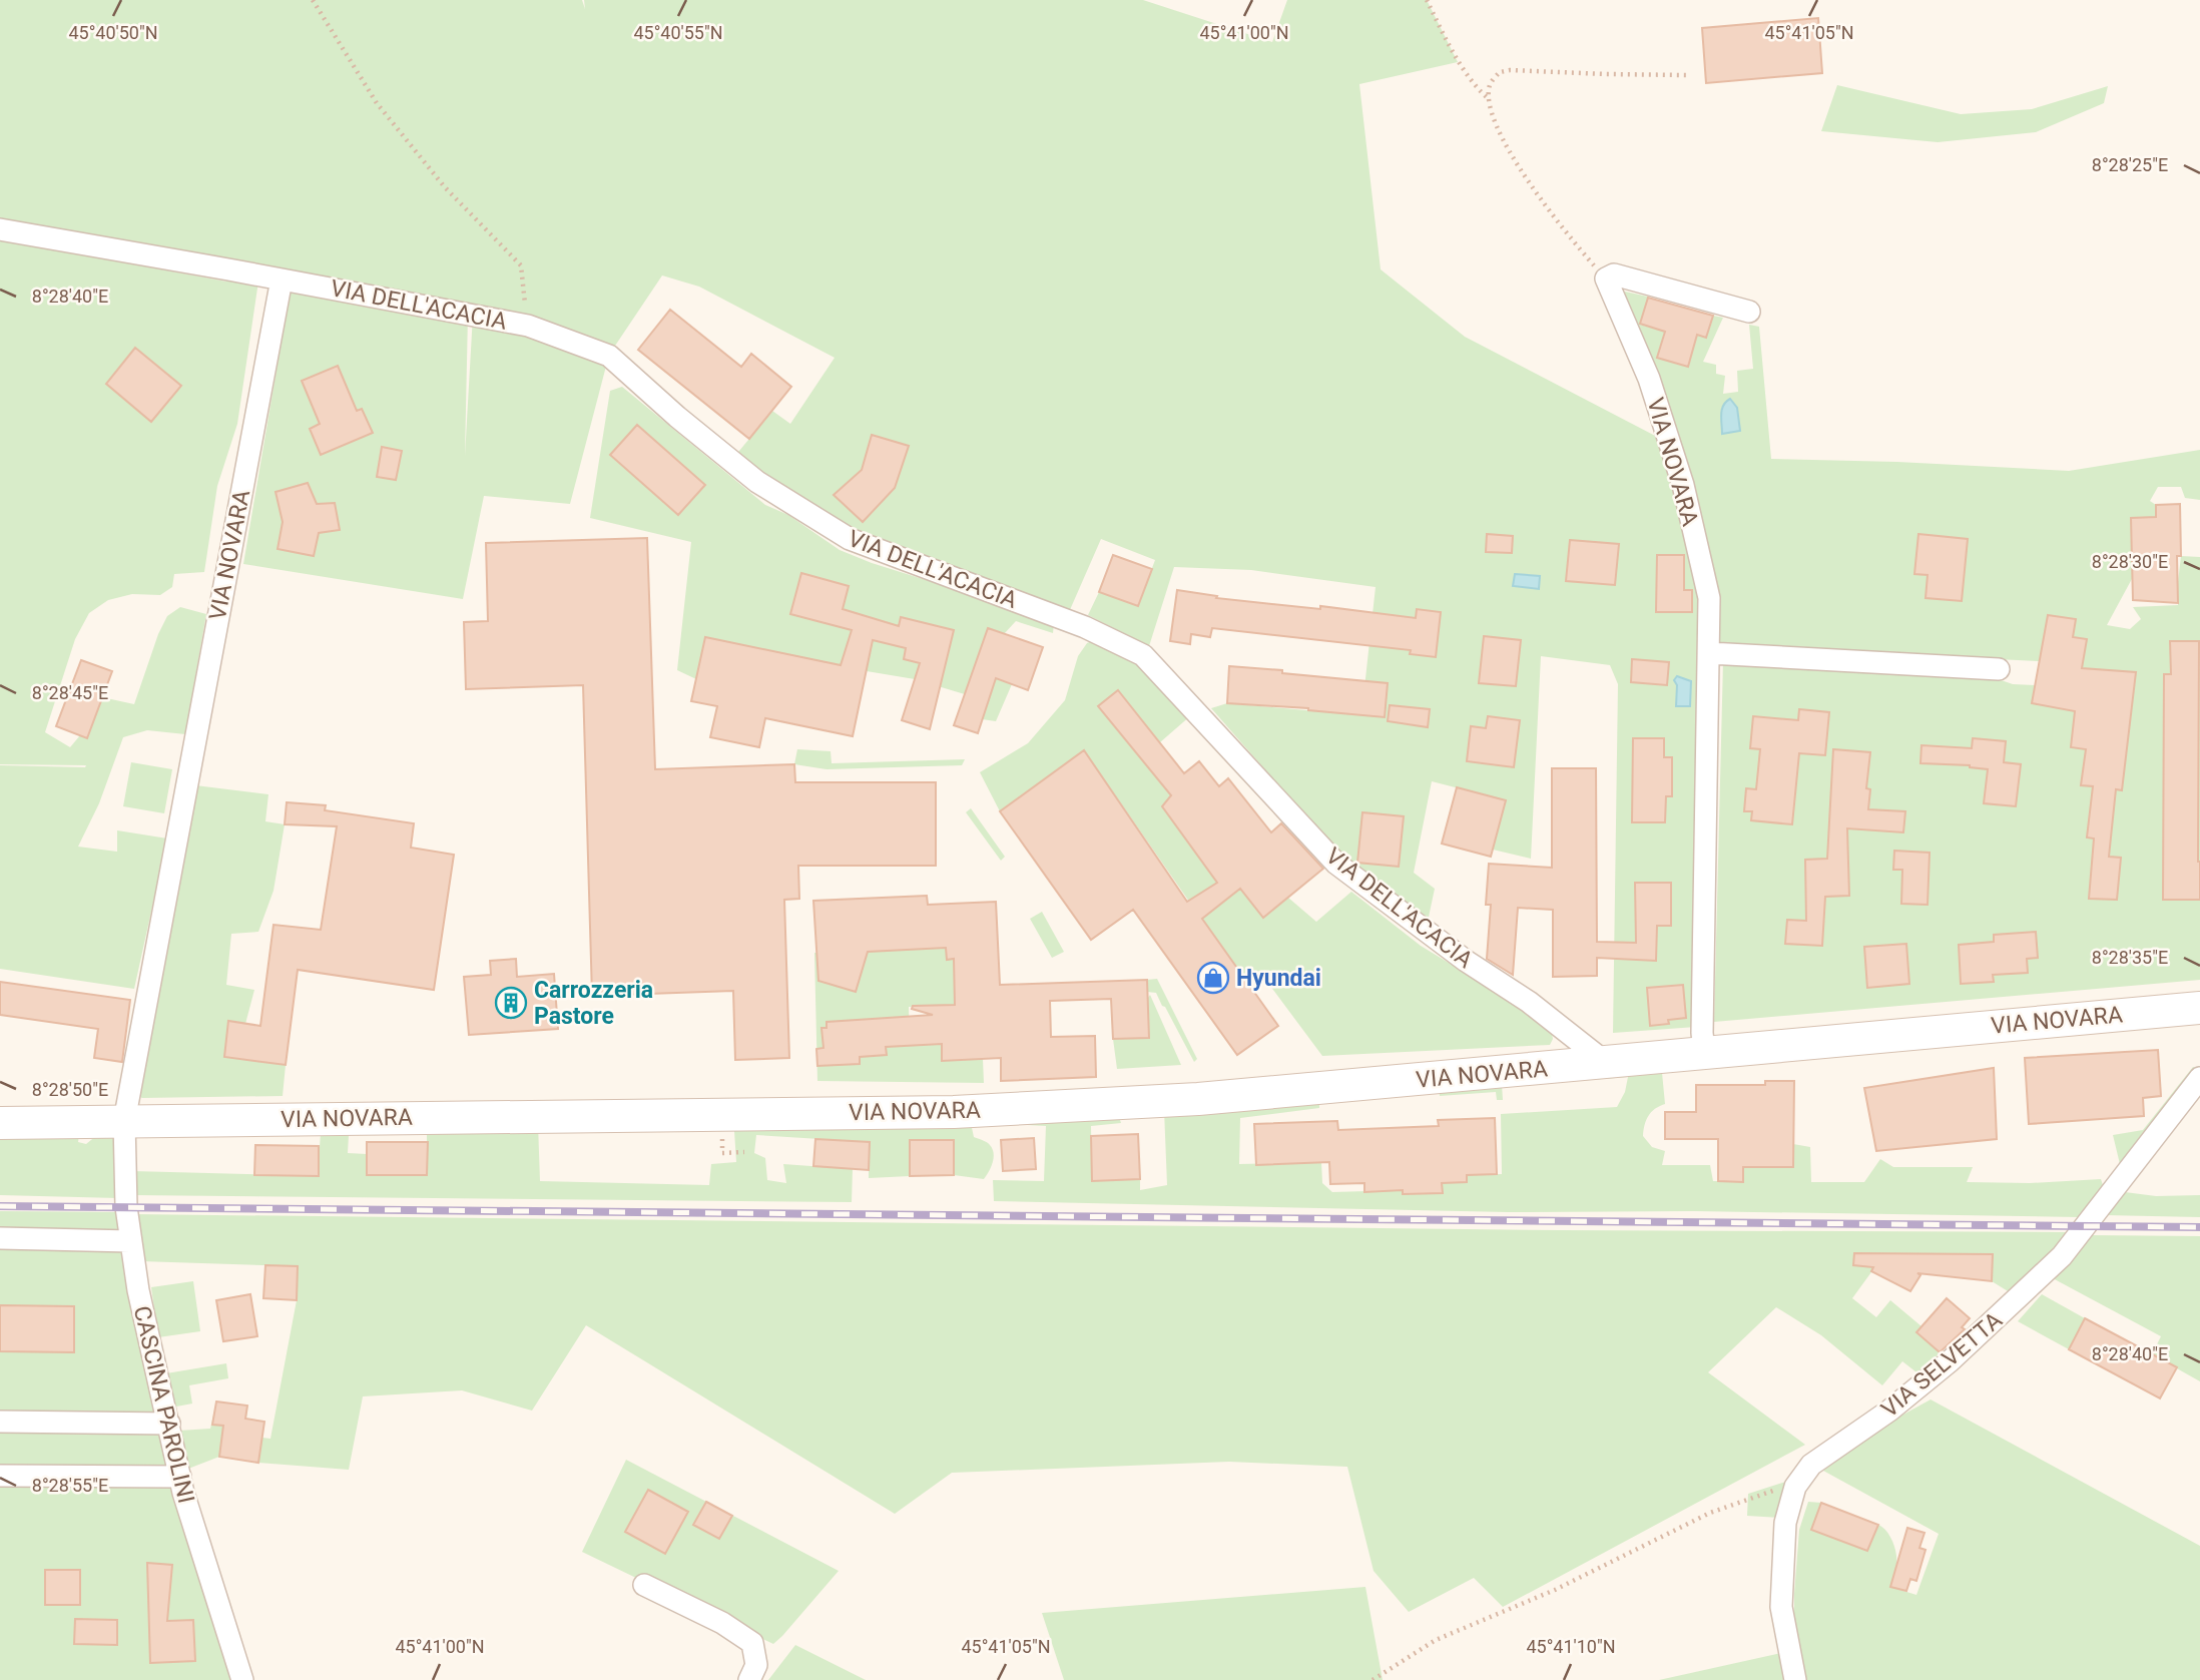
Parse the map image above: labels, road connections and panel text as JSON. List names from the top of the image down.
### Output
{
  "streets": {
    "main road": ["VIA NOVARA"],
    "street": ["VIA DELL'ACACIA", "VIA SELVETTA", "CASCINA PAROLINI"]
  },
  "crossings": [
    ["VIA DELL'ACACIA", "VIA NOVARA"],
    ["VIA NOVARA", "CASCINA PAROLINI"]
  ],
  "places": {
    "shop": ["Hyundai"],
    "building": ["Carrozzeria Pastore"]
  },
  "coordinates": [
    "45°40'50\"N",
    "45°40'55\"N",
    "45°41'00\"N",
    "45°41'05\"N",
    "8°28'25\"E",
    "8°28'40\"E",
    "8°28'30\"E",
    "8°28'45\"E",
    "8°28'35\"E",
    "8°28'50\"E",
    "8°28'55\"E",
    "45°41'10\"N"
  ]
}
